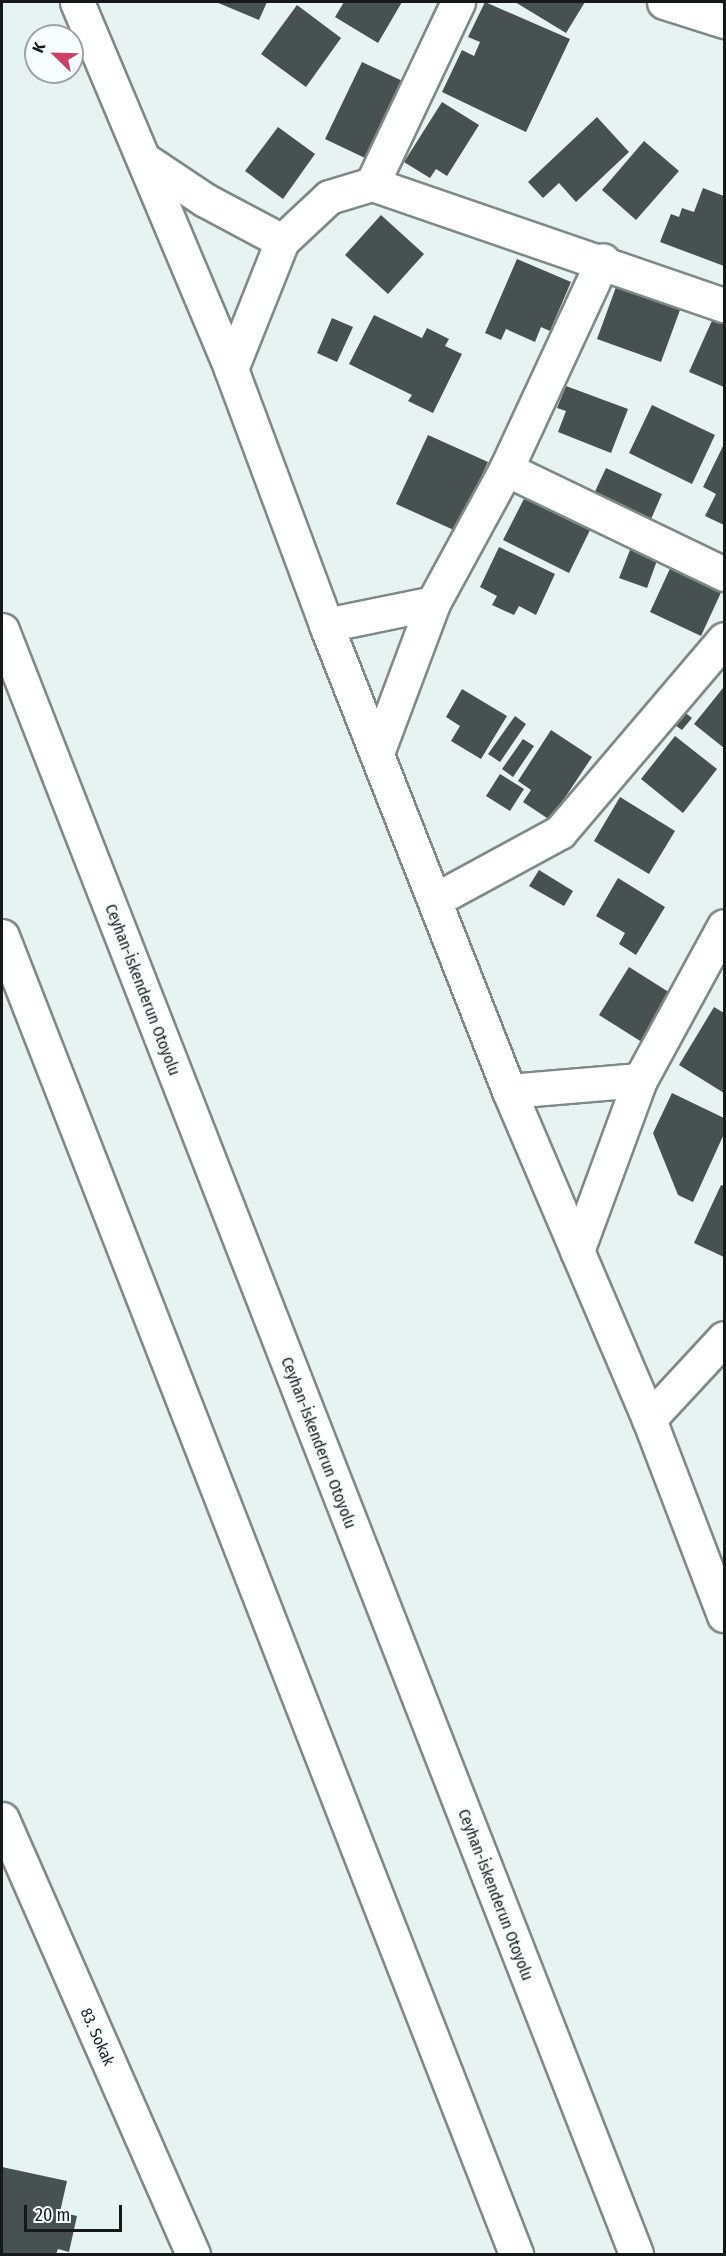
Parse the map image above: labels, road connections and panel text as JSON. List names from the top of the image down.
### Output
{
  "streets": {
    "main road": ["Ceyhan-İskenderun Otoyolu", "83. Sokak"]
  },
  "scale_bar": "20 m",
  "north": "top left"
}
